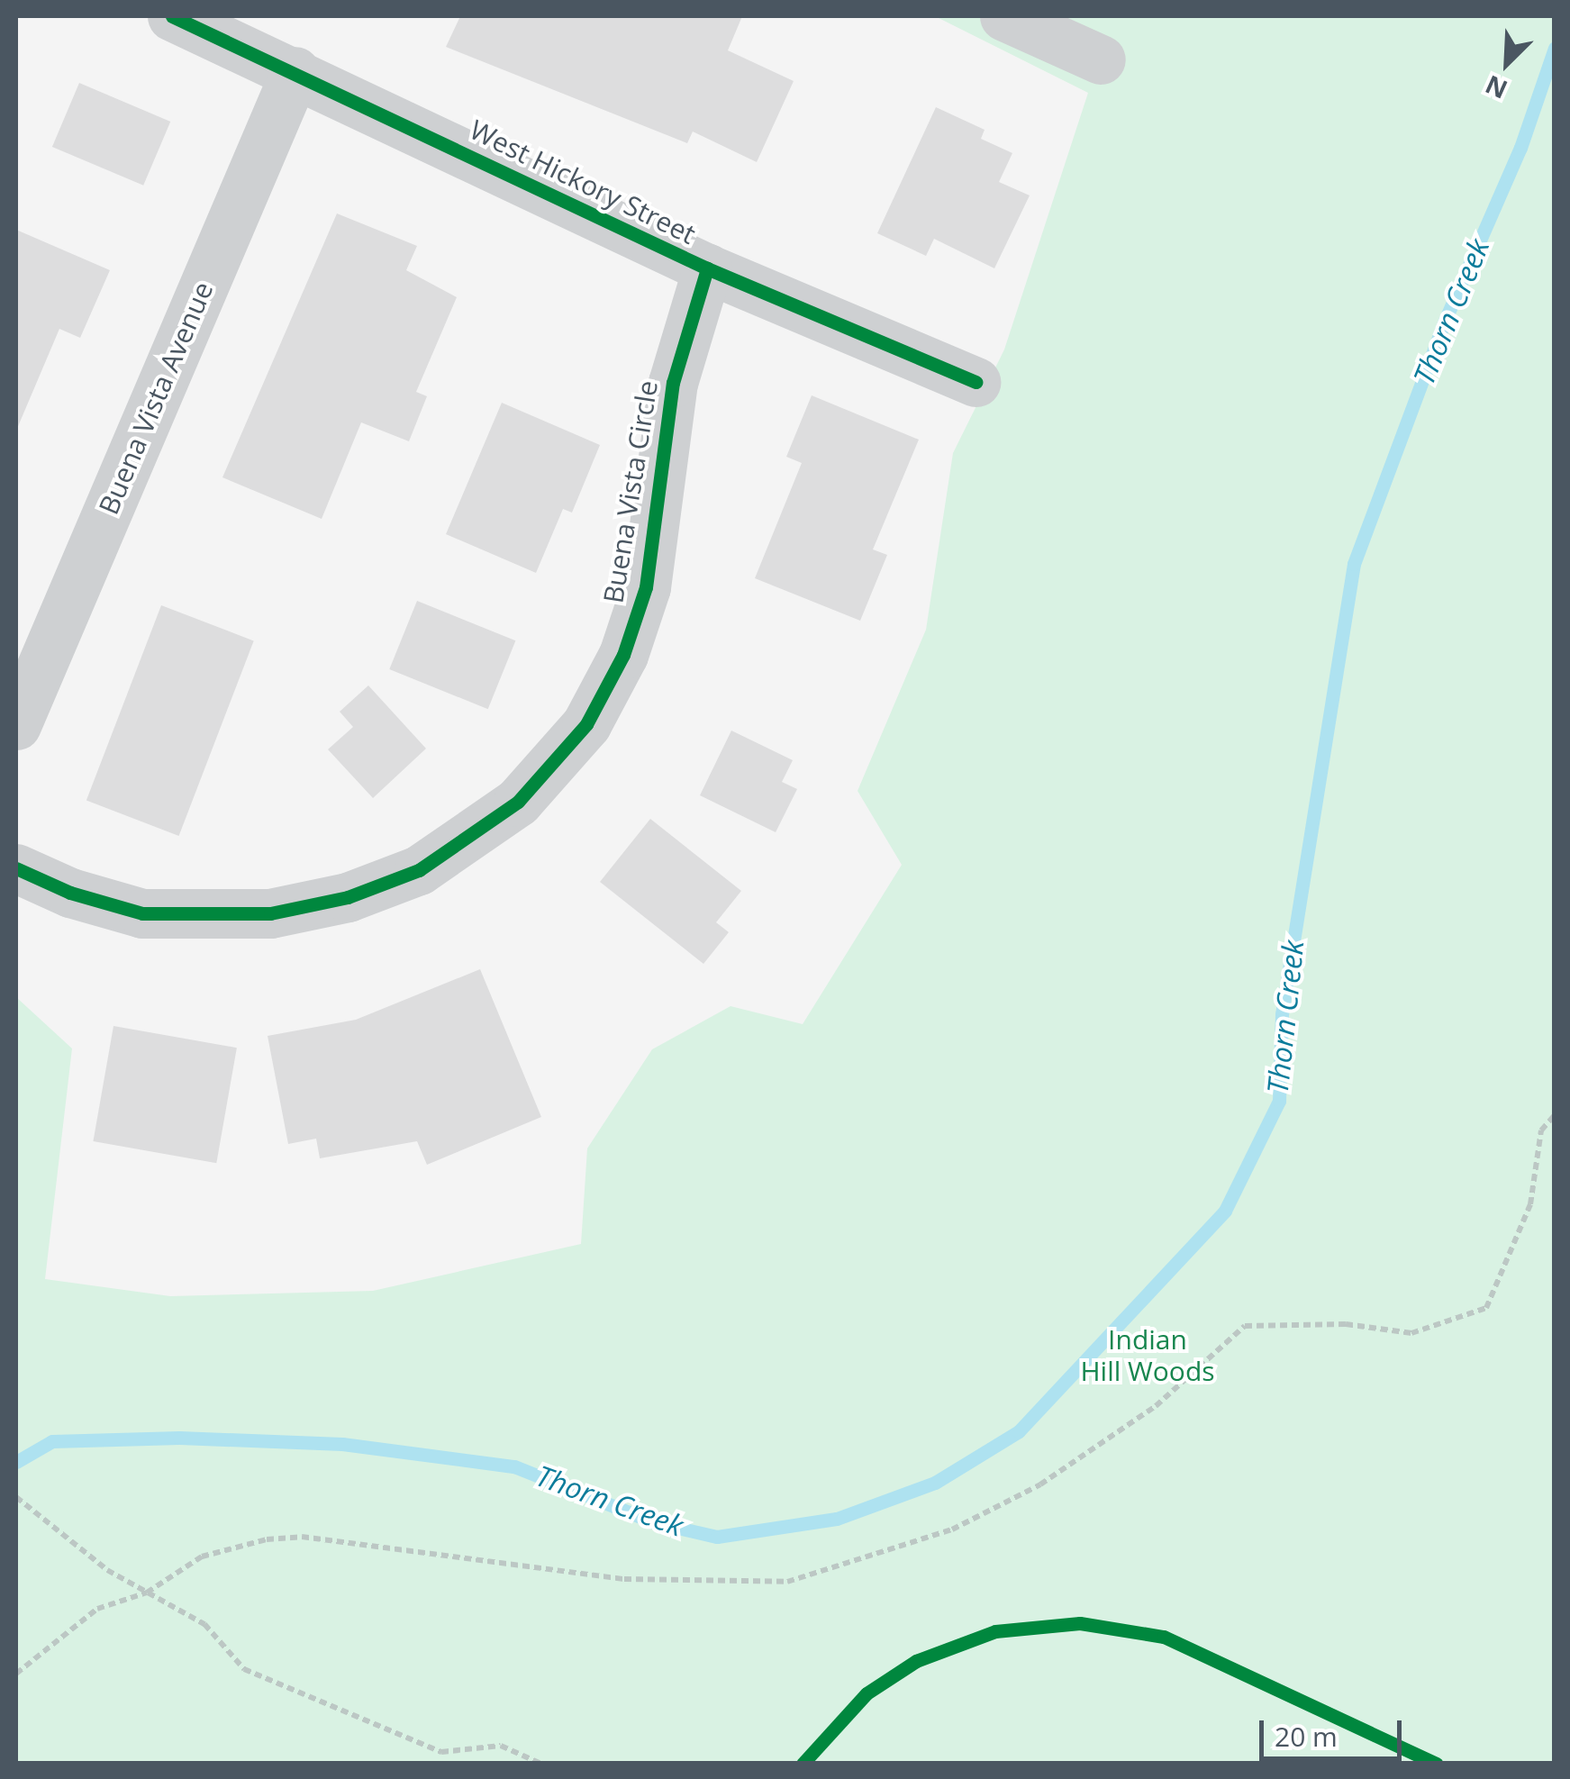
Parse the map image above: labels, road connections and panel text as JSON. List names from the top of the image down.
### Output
{
  "streets": {
    "street": ["West Hickory Street", "Buena Vista Avenue", "Buena Vista Circle"]
  },
  "crossings": [
    ["West Hickory Street", "Buena Vista Avenue"],
    ["West Hickory Street", "Buena Vista Circle"]
  ],
  "water": ["Thorn Creek"],
  "parks": ["Indian Hill Woods"],
  "scale_bar": "20 m",
  "north": "bottom left"
}
